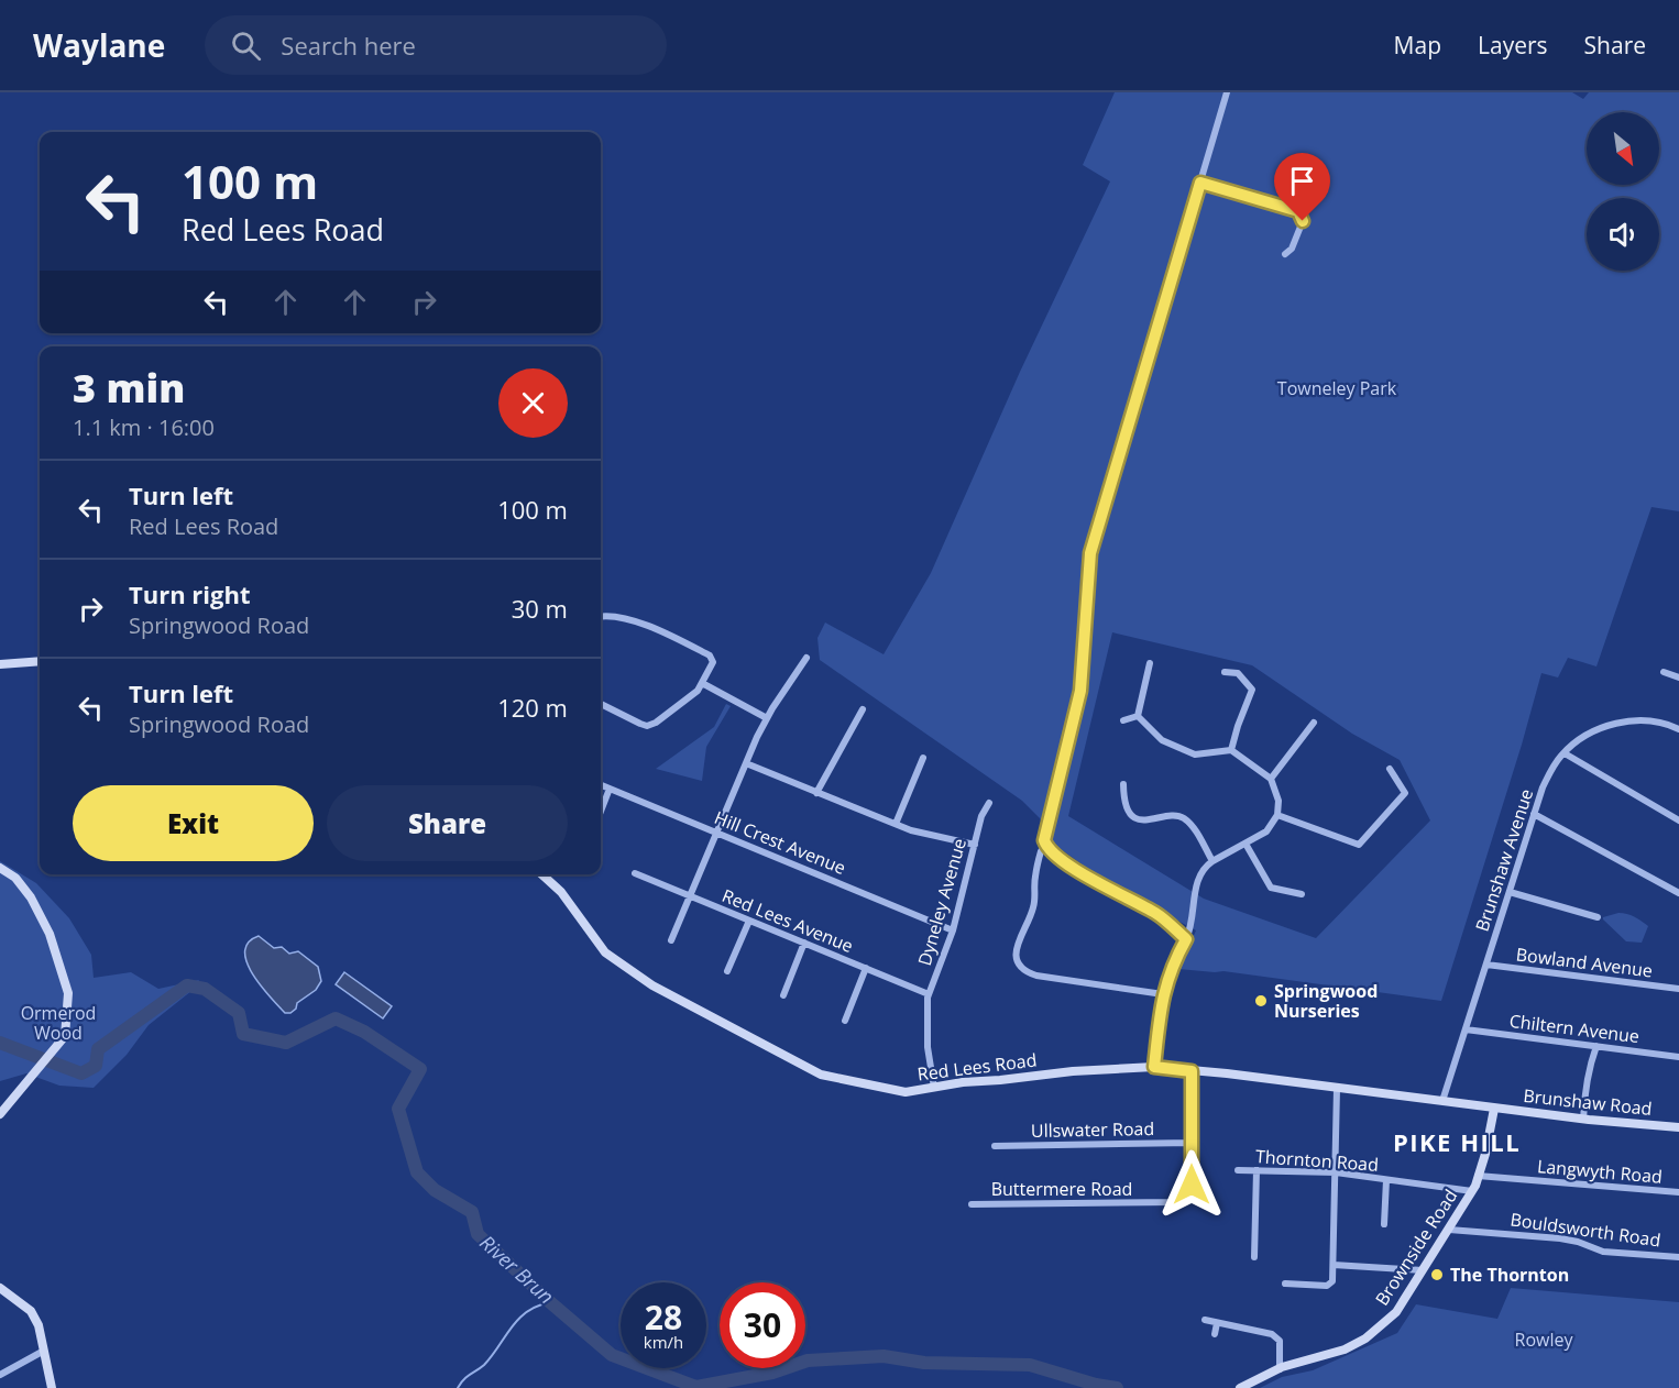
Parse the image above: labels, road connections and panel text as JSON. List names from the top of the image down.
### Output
{
  "streets": {
    "street": [
      "Hill Crest Avenue",
      "Brunshaw Avenue",
      "Dyneley Avenue",
      "Red Lees Avenue",
      "Bowland Avenue",
      "Chiltern Avenue",
      "Red Lees Road",
      "Brunshaw Road",
      "Ullswater Road",
      "Thornton Road",
      "Langwyth Road",
      "Buttermere Road",
      "Bouldsworth Road",
      "Brownside Road"
    ]
  },
  "crossings": [
    ["Hill Crest Avenue", "Dyneley Avenue"],
    ["Brunshaw Avenue", "Bowland Avenue"],
    ["Brunshaw Avenue", "Chiltern Avenue"],
    ["Brunshaw Avenue", "Red Lees Road"],
    ["Dyneley Avenue", "Red Lees Avenue"],
    ["Dyneley Avenue", "Red Lees Road"],
    ["Red Lees Road", "Brunshaw Road"],
    ["Red Lees Road", "Brownside Road"],
    ["Brunshaw Road", "Brownside Road"],
    ["Ullswater Road", "Buttermere Road"],
    ["Thornton Road", "Brownside Road"],
    ["Langwyth Road", "Brownside Road"],
    ["Bouldsworth Road", "Brownside Road"]
  ],
  "districts": ["PIKE HILL"],
  "water": ["River Brun"],
  "parks": ["Towneley Park", "Ormerod Wood", "Rowley"],
  "places": ["Springwood Nurseries", "The Thornton"],
  "north": "bottom right",
  "page": {
    "header": "Waylane",
    "search": "Search here",
    "nav": ["Map", "Layers", "Share"],
    "turn": ["100 m", "Red Lees Road"],
    "heading": ["3 min", "1.1 km · 16:00"],
    "list": [
      {
        "name": "Turn left",
        "note": "Red Lees Road",
        "value": "100 m"
      },
      {
        "name": "Turn right",
        "note": "Springwood Road",
        "value": "30 m"
      },
      {
        "name": "Turn left",
        "note": "Springwood Road",
        "value": "120 m"
      }
    ],
    "buttons": ["Exit", "Share"],
    "speed": "28 km/h",
    "limit": "30"
  }
}
